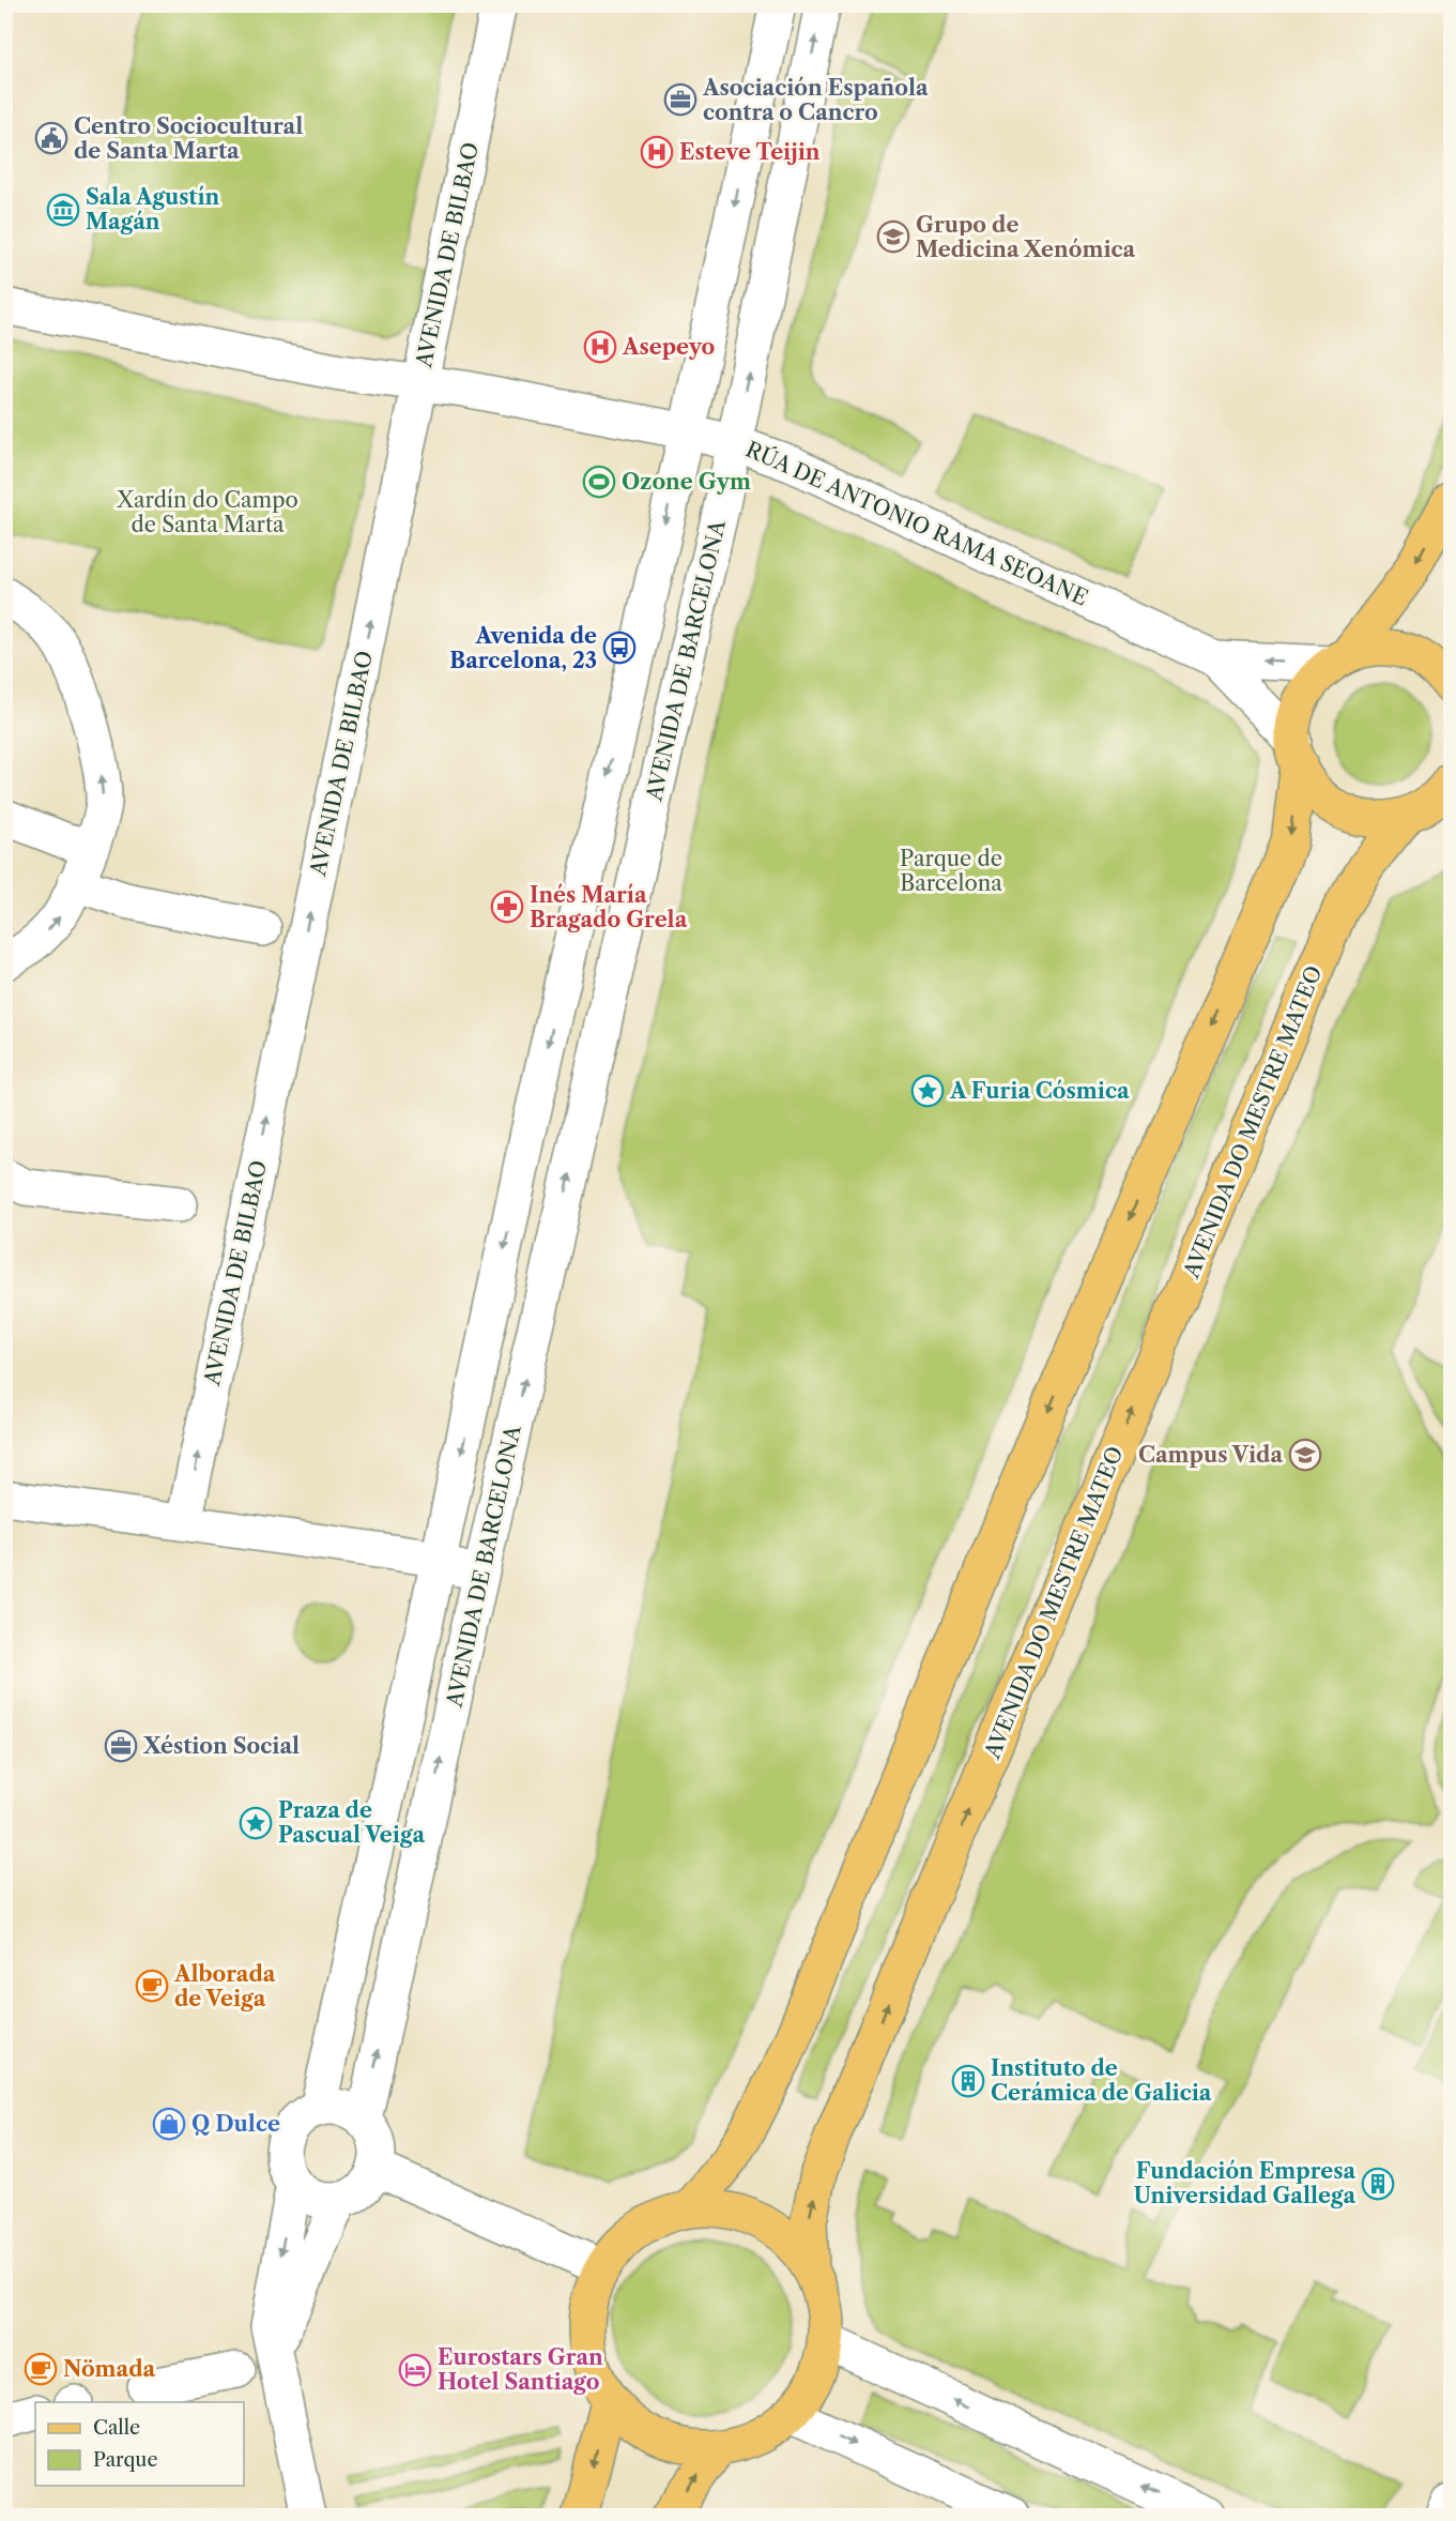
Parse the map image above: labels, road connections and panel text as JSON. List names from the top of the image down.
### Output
{
  "streets": {
    "main road": ["AVENIDA DO MESTRE MATEO"],
    "street": ["AVENIDA DE BILBAO", "RÚA DE ANTONIO RAMA SEOANE", "AVENIDA DE BARCELONA"]
  },
  "crossings": [
    ["AVENIDA DE BILBAO", "RÚA DE ANTONIO RAMA SEOANE"],
    ["RÚA DE ANTONIO RAMA SEOANE", "AVENIDA DE BARCELONA"]
  ],
  "parks": ["Xardín do Campo de Santa Marta", "Parque de Barcelona"],
  "places": {
    "office": ["Asociación Española contra o Cancro", "Xéstion Social"],
    "public building": ["Centro Sociocultural de Santa Marta"],
    "hospital": ["Esteve Teijin", "Asepeyo"],
    "museum": ["Sala Agustín Magán"],
    "school or university": ["Grupo de Medicina Xenómica", "Campus Vida"],
    "sports": ["Ozone Gym"],
    "bus stop": ["Avenida de Barcelona, 23"],
    "pharmacy": ["Inés María Bragado Grela"],
    "place": ["A Furia Cósmica", "Praza de Pascual Veiga"],
    "cafe": ["Alborada de Veiga", "Nömada"],
    "building": ["Instituto de Cerámica de Galicia", "Fundación Empresa Universidad Gallega"],
    "shop": ["Q Dulce"],
    "hotel": ["Eurostars Gran Hotel Santiago"]
  },
  "legend": ["Calle", "Parque"]
}
